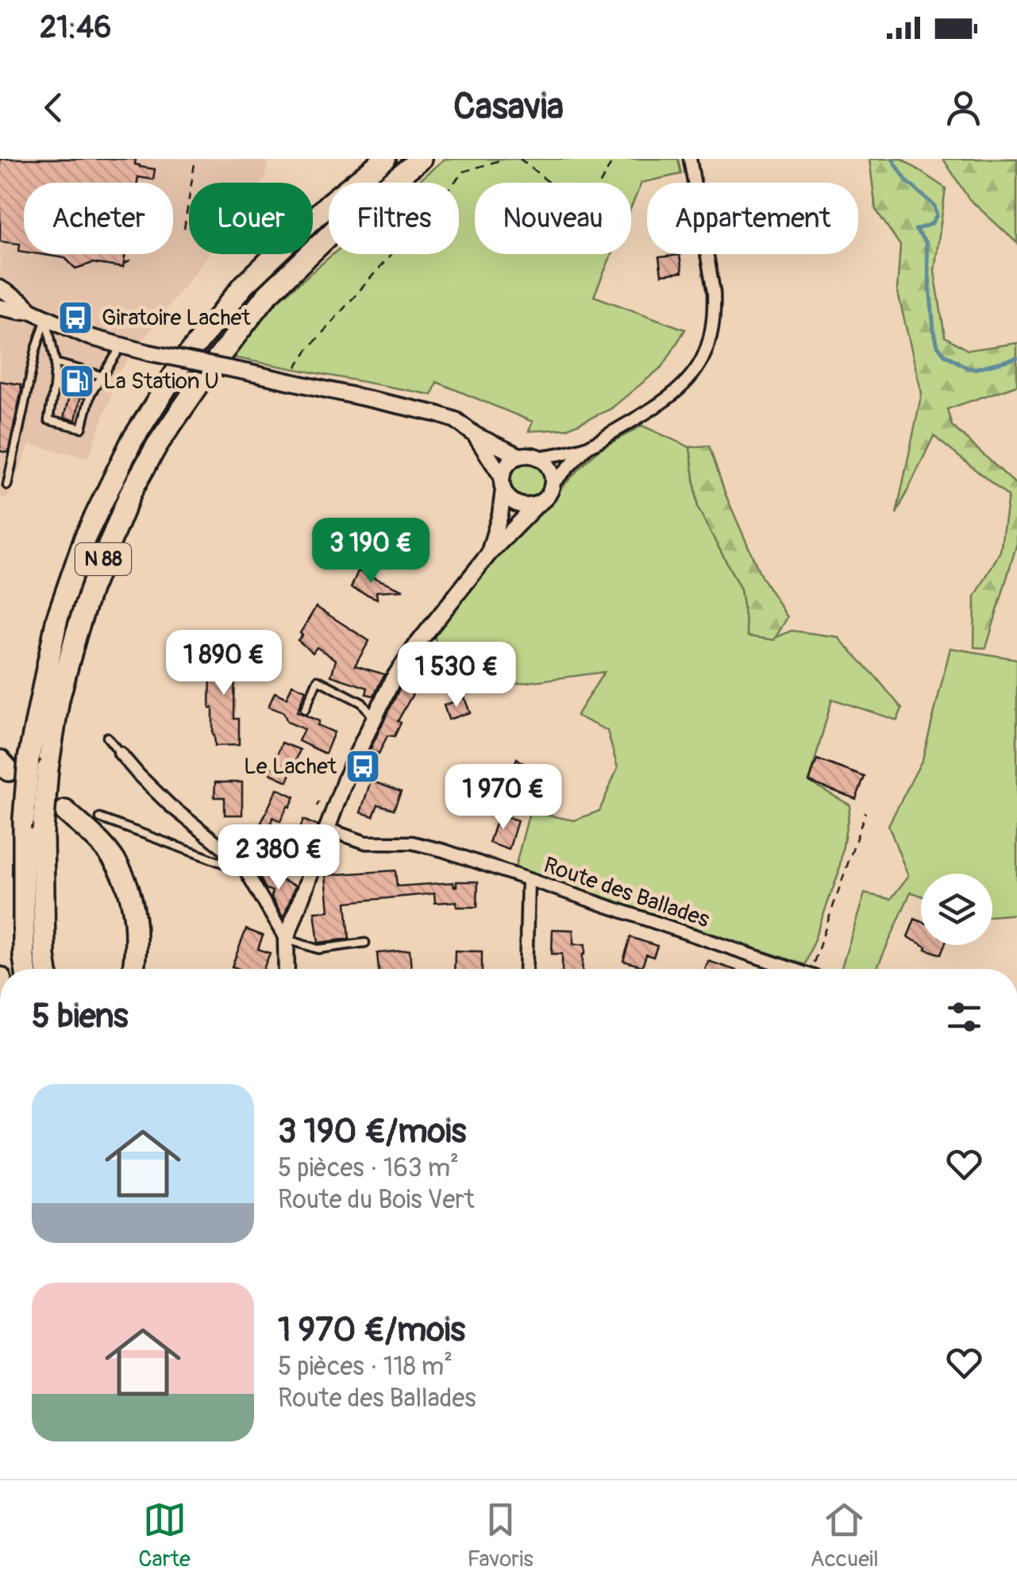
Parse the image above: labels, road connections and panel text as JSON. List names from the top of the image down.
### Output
{
  "streets": {
    "highway": ["N 88"],
    "street": ["Route des Ballades"]
  },
  "places": {
    "bus stop": ["Giratoire Lachet", "Le Lachet"],
    "fuel station": ["La Station U"]
  },
  "page": {
    "status": "21:46",
    "header": "Casavia",
    "chip": [
      "Acheter",
      "Louer",
      "Filtres",
      "Nouveau",
      "Appartement"
    ],
    "price": [
      "3 190 €",
      "1 890 €",
      "1 530 €",
      "1 970 €",
      "2 380 €"
    ],
    "heading": "5 biens",
    "list": [
      {
        "name": "3 190 €/mois",
        "note": "5 pièces · 163 m² · Route du Bois Vert"
      },
      {
        "name": "1 970 €/mois",
        "note": "5 pièces · 118 m² · Route des Ballades"
      }
    ],
    "tabs": ["Carte", "Favoris", "Accueil"]
  }
}
